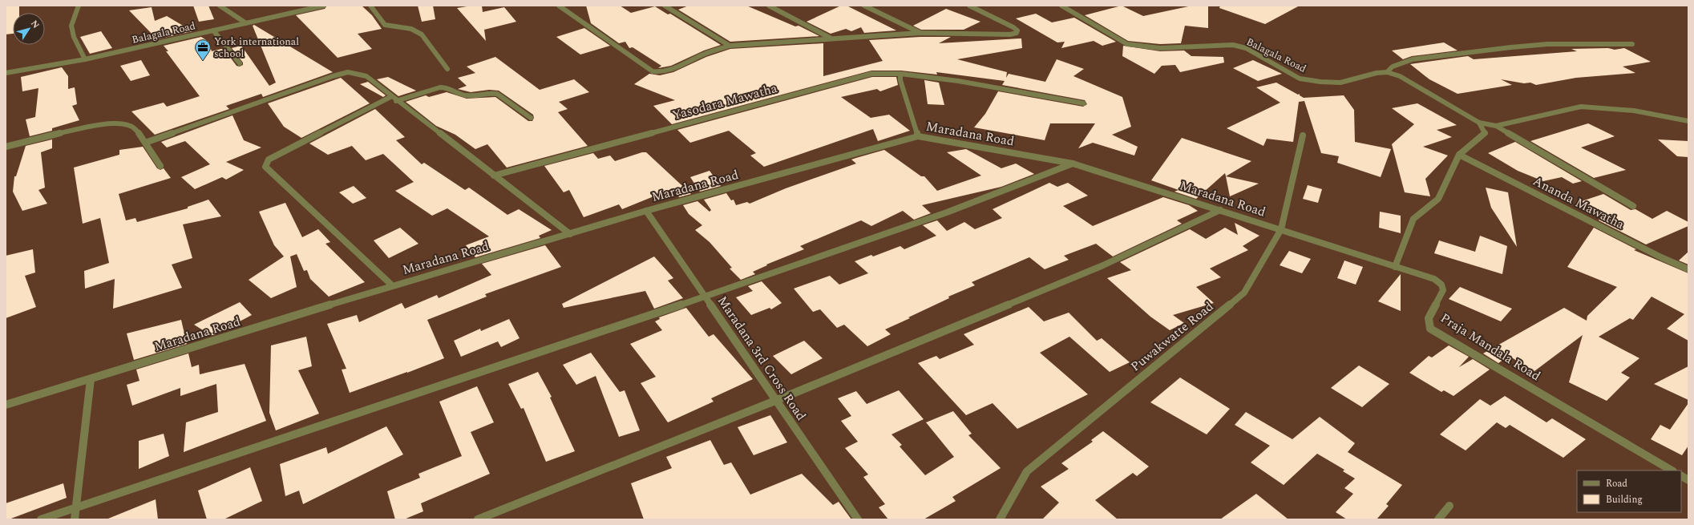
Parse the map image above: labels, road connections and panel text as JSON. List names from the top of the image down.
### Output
{
  "streets": {
    "street": [
      "Balagala Road",
      "Yasodara Mawatha",
      "Maradana Road",
      "Ananda Mawatha",
      "Puwakwatte Road",
      "Praja Mandala Road",
      "Maradana 3rd Cross Road"
    ]
  },
  "crossings": [
    ["Maradana Road", "Puwakwatte Road"],
    ["Maradana Road", "Praja Mandala Road"],
    ["Maradana Road", "Maradana 3rd Cross Road"]
  ],
  "places": {
    "office": ["York international school"]
  },
  "legend": ["Road", "Building"],
  "north": "top right"
}
